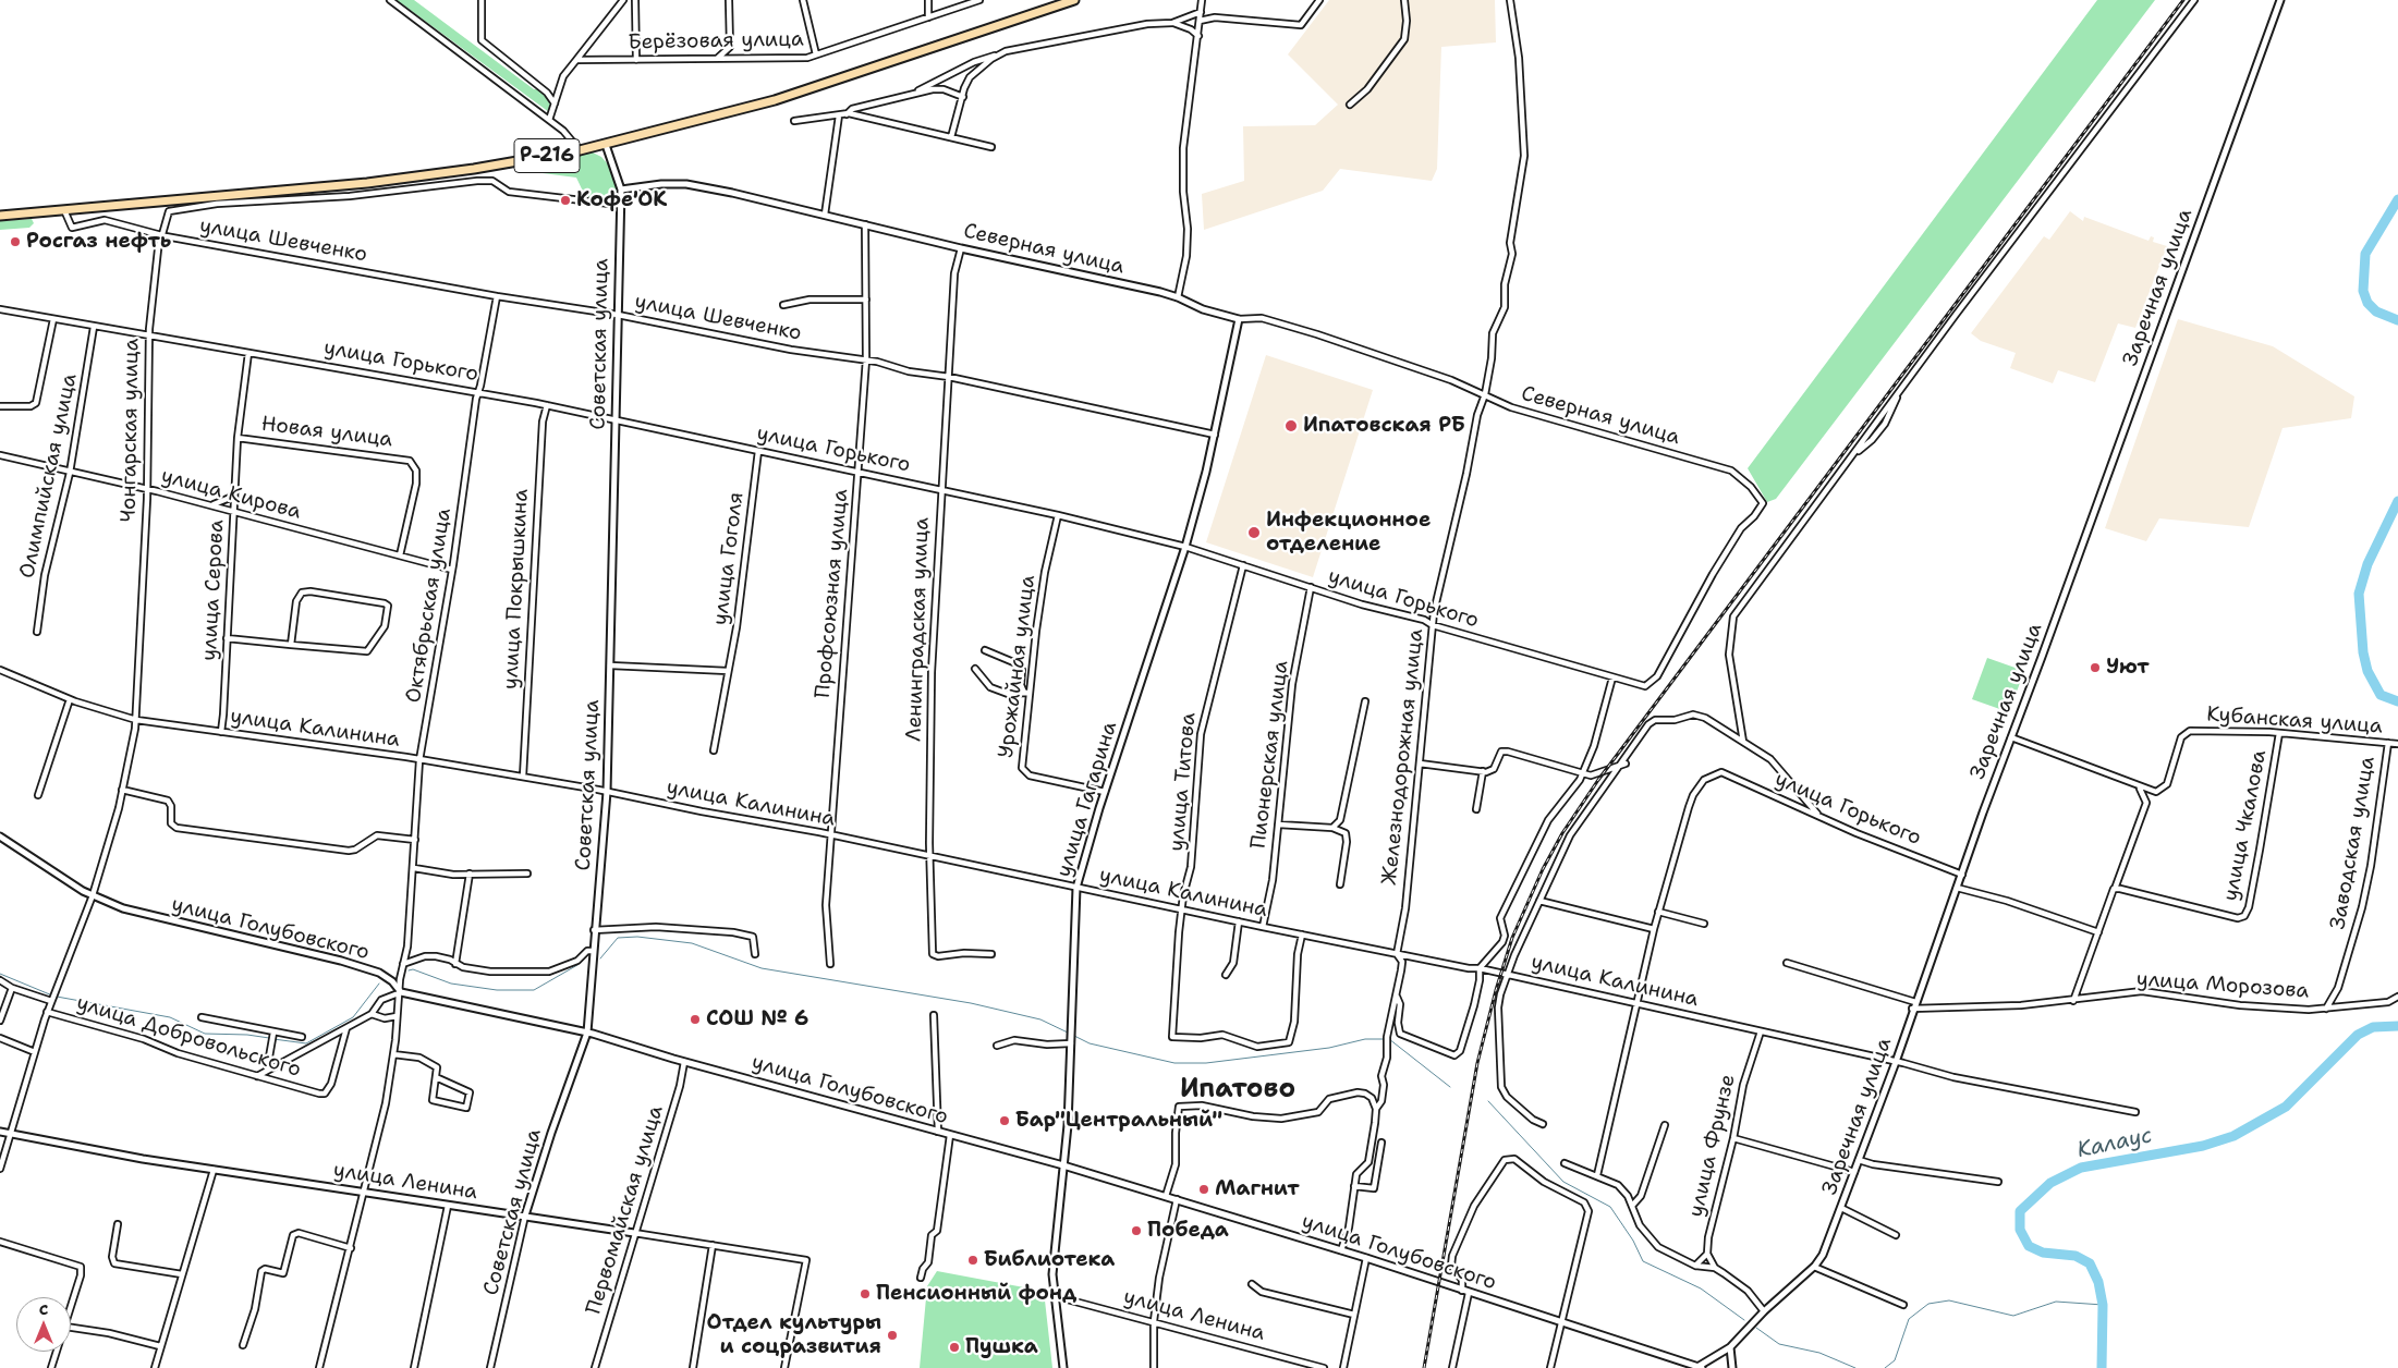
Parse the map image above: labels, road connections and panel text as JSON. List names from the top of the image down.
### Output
{
  "streets": {
    "highway": ["Р-216"],
    "street": [
      "Берёзовая улица",
      "улица Шевченко",
      "Северная улица",
      "Заречная улица",
      "Советская улица",
      "улица Горького",
      "Чонгарская улица",
      "Новая улица",
      "Олимпийская улица",
      "улица Кирова",
      "улица Гоголя",
      "улица Покрышкина",
      "улица Серова",
      "Профсоюзная улица",
      "Октябрьская улица",
      "Ленинградская улица",
      "Урожайная улица",
      "Кубанская улица",
      "улица Калинина",
      "Пионерская улица",
      "Железнодорожная улица",
      "улица Титова",
      "улица Гагарина",
      "улица Чкалова",
      "Заводская улица",
      "улица Голубовского",
      "улица Морозова",
      "улица Добровольского",
      "улица Фрунзе",
      "улица Ленина",
      "Первомайская улица"
    ]
  },
  "crossings": [
    ["Р-216", "улица Шевченко"],
    ["улица Шевченко", "Советская улица"],
    ["улица Шевченко", "Чонгарская улица"],
    ["улица Шевченко", "Профсоюзная улица"],
    ["улица Шевченко", "Октябрьская улица"],
    ["улица Шевченко", "Ленинградская улица"],
    ["улица Шевченко", "улица Гагарина"],
    ["Северная улица", "Советская улица"],
    ["Северная улица", "улица Горького"],
    ["Северная улица", "Профсоюзная улица"],
    ["Северная улица", "Ленинградская улица"],
    ["Северная улица", "Железнодорожная улица"],
    ["Северная улица", "улица Гагарина"],
    ["Заречная улица", "улица Горького"],
    ["Заречная улица", "Кубанская улица"],
    ["Заречная улица", "улица Калинина"],
    ["Заречная улица", "улица Голубовского"],
    ["Заречная улица", "улица Морозова"],
    ["Советская улица", "улица Горького"],
    ["Советская улица", "Чонгарская улица"],
    ["Советская улица", "улица Калинина"],
    ["Советская улица", "улица Голубовского"],
    ["Советская улица", "улица Ленина"],
    ["улица Горького", "Чонгарская улица"],
    ["улица Горького", "Олимпийская улица"],
    ["улица Горького", "улица Гоголя"],
    ["улица Горького", "улица Покрышкина"],
    ["улица Горького", "улица Серова"],
    ["улица Горького", "Профсоюзная улица"],
    ["улица Горького", "Октябрьская улица"],
    ["улица Горького", "Ленинградская улица"],
    ["улица Горького", "Урожайная улица"],
    ["улица Горького", "Пионерская улица"],
    ["улица Горького", "Железнодорожная улица"],
    ["улица Горького", "улица Титова"],
    ["улица Горького", "улица Гагарина"],
    ["Чонгарская улица", "улица Кирова"],
    ["Чонгарская улица", "улица Калинина"],
    ["Чонгарская улица", "улица Голубовского"],
    ["Новая улица", "улица Кирова"],
    ["Новая улица", "улица Серова"],
    ["Олимпийская улица", "улица Кирова"],
    ["улица Кирова", "улица Серова"],
    ["улица Кирова", "Октябрьская улица"],
    ["улица Покрышкина", "улица Калинина"],
    ["улица Серова", "улица Калинина"],
    ["Профсоюзная улица", "улица Калинина"],
    ["Октябрьская улица", "улица Калинина"],
    ["Октябрьская улица", "улица Голубовского"],
    ["Октябрьская улица", "улица Ленина"],
    ["Ленинградская улица", "улица Калинина"],
    ["Урожайная улица", "улица Гагарина"],
    ["Кубанская улица", "улица Чкалова"],
    ["Кубанская улица", "Заводская улица"],
    ["улица Калинина", "Пионерская улица"],
    ["улица Калинина", "Железнодорожная улица"],
    ["улица Калинина", "улица Титова"],
    ["улица Калинина", "улица Гагарина"],
    ["улица Калинина", "улица Фрунзе"],
    ["улица Гагарина", "улица Голубовского"],
    ["улица Гагарина", "улица Ленина"],
    ["Заводская улица", "улица Морозова"],
    ["улица Голубовского", "Первомайская улица"],
    ["улица Ленина", "Первомайская улица"]
  ],
  "districts": ["Ипатово"],
  "water": ["Калаус"],
  "places": [
    "Кофе'ОК",
    "Росгаз нефть",
    "Ипатовская РБ",
    "Инфекционное отделение",
    "Уют",
    "СОШ № 6",
    "Бар\"Центральный\"",
    "Магнит",
    "Победа",
    "Библиотека",
    "Пенсионный фонд",
    "Отдел культуры и соцразвития",
    "Пушка"
  ],
  "north": "top"
}
